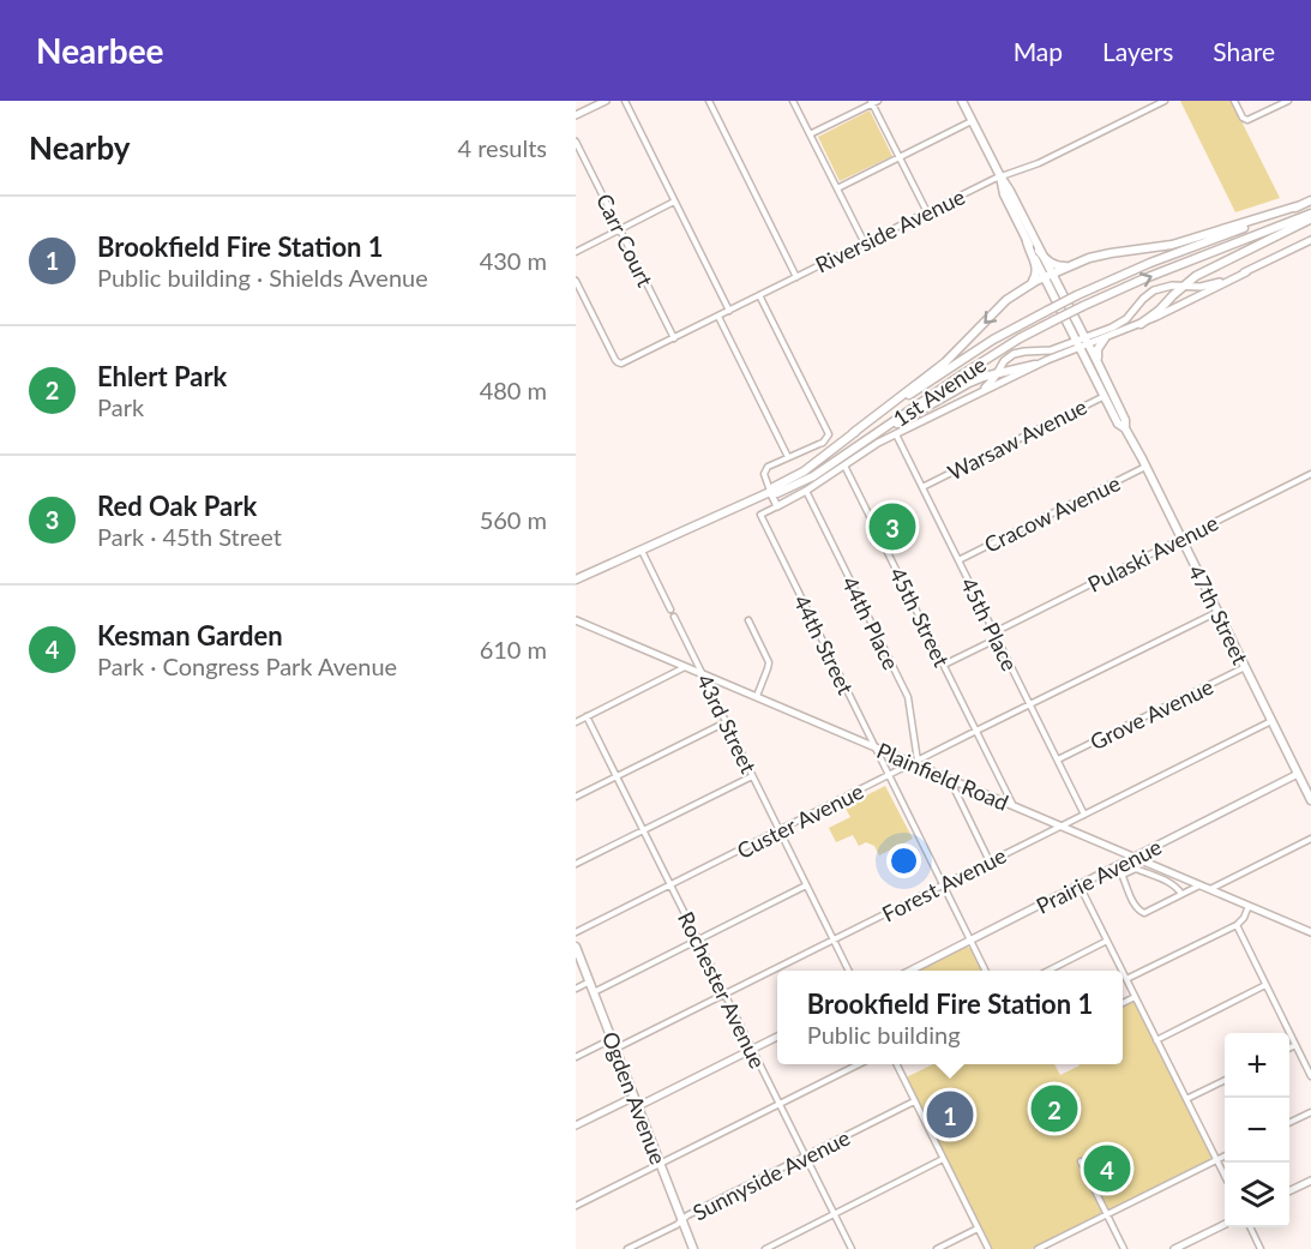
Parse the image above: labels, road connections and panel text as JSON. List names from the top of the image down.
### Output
{
  "streets": {
    "main road": ["1st Avenue", "47th Street", "Ogden Avenue"],
    "street": [
      "Riverside Avenue",
      "Carr Court",
      "Warsaw Avenue",
      "Cracow Avenue",
      "Pulaski Avenue",
      "45th Street",
      "44th Place",
      "45th Place",
      "44th Street",
      "Grove Avenue",
      "43rd Street",
      "Plainfield Road",
      "Custer Avenue",
      "Prairie Avenue",
      "Forest Avenue",
      "Rochester Avenue",
      "Sunnyside Avenue"
    ]
  },
  "crossings": [
    ["Riverside Avenue", "Carr Court"],
    ["Riverside Avenue", "47th Street"],
    ["Warsaw Avenue", "47th Street"],
    ["Warsaw Avenue", "45th Place"],
    ["Cracow Avenue", "47th Street"],
    ["Cracow Avenue", "45th Place"],
    ["Pulaski Avenue", "47th Street"],
    ["Pulaski Avenue", "45th Place"],
    ["47th Street", "Grove Avenue"],
    ["47th Street", "Custer Avenue"],
    ["47th Street", "Prairie Avenue"],
    ["47th Street", "Forest Avenue"],
    ["45th Street", "Plainfield Road"],
    ["45th Street", "Custer Avenue"],
    ["44th Place", "Plainfield Road"],
    ["44th Place", "Custer Avenue"],
    ["45th Place", "Grove Avenue"],
    ["45th Place", "Custer Avenue"],
    ["45th Place", "Forest Avenue"],
    ["44th Street", "Plainfield Road"],
    ["44th Street", "Custer Avenue"],
    ["44th Street", "Prairie Avenue"],
    ["44th Street", "Forest Avenue"],
    ["43rd Street", "Plainfield Road"],
    ["43rd Street", "Custer Avenue"],
    ["43rd Street", "Forest Avenue"],
    ["Plainfield Road", "Custer Avenue"],
    ["Plainfield Road", "Prairie Avenue"],
    ["Plainfield Road", "Forest Avenue"],
    ["Custer Avenue", "Rochester Avenue"],
    ["Forest Avenue", "Rochester Avenue"],
    ["Forest Avenue", "Ogden Avenue"],
    ["Rochester Avenue", "Sunnyside Avenue"],
    ["Ogden Avenue", "Sunnyside Avenue"]
  ],
  "page": {
    "header": "Nearbee",
    "nav": ["Map", "Layers", "Share"],
    "heading": ["Nearby", "4 results"],
    "list": [
      {
        "mark": "1",
        "name": "Brookfield Fire Station 1",
        "note": "Public building · Shields Avenue",
        "value": "430 m"
      },
      {
        "mark": "2",
        "name": "Ehlert Park",
        "note": "Park",
        "value": "480 m"
      },
      {
        "mark": "3",
        "name": "Red Oak Park",
        "note": "Park · 45th Street",
        "value": "560 m"
      },
      {
        "mark": "4",
        "name": "Kesman Garden",
        "note": "Park · Congress Park Avenue",
        "value": "610 m"
      }
    ],
    "pins": [
      "3",
      "2",
      "1",
      "4"
    ],
    "popup": ["Brookfield Fire Station 1", "Public building"],
    "map_buttons": ["+", "−"]
  }
}
